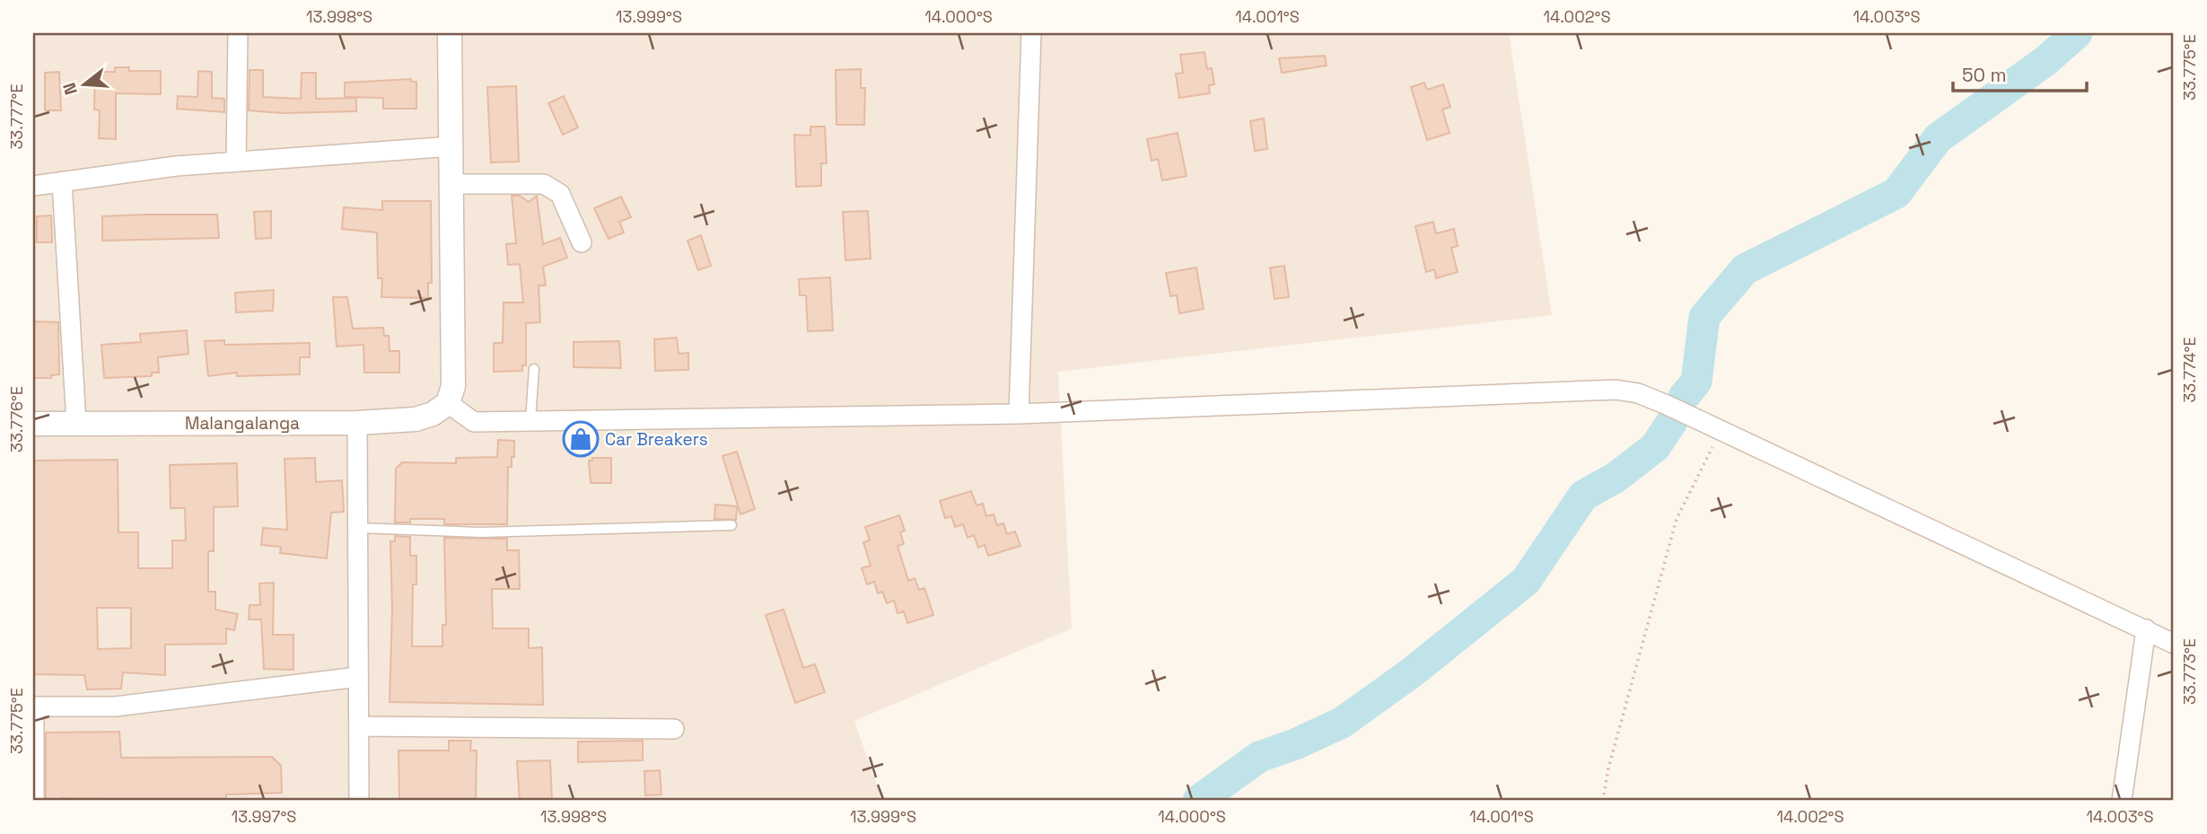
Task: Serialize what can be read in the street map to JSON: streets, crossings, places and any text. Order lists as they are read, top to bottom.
{
  "streets": {
    "street": ["Malangalanga"]
  },
  "places": {
    "shop": ["Car Breakers"]
  },
  "scale_bar": "50 m",
  "north": "left",
  "coordinates": [
    "13.998°S",
    "13.999°S",
    "14.000°S",
    "14.001°S",
    "14.002°S",
    "14.003°S",
    "33.775°E",
    "33.777°E",
    "33.774°E",
    "33.776°E",
    "33.773°E",
    "13.997°S"
  ]
}
